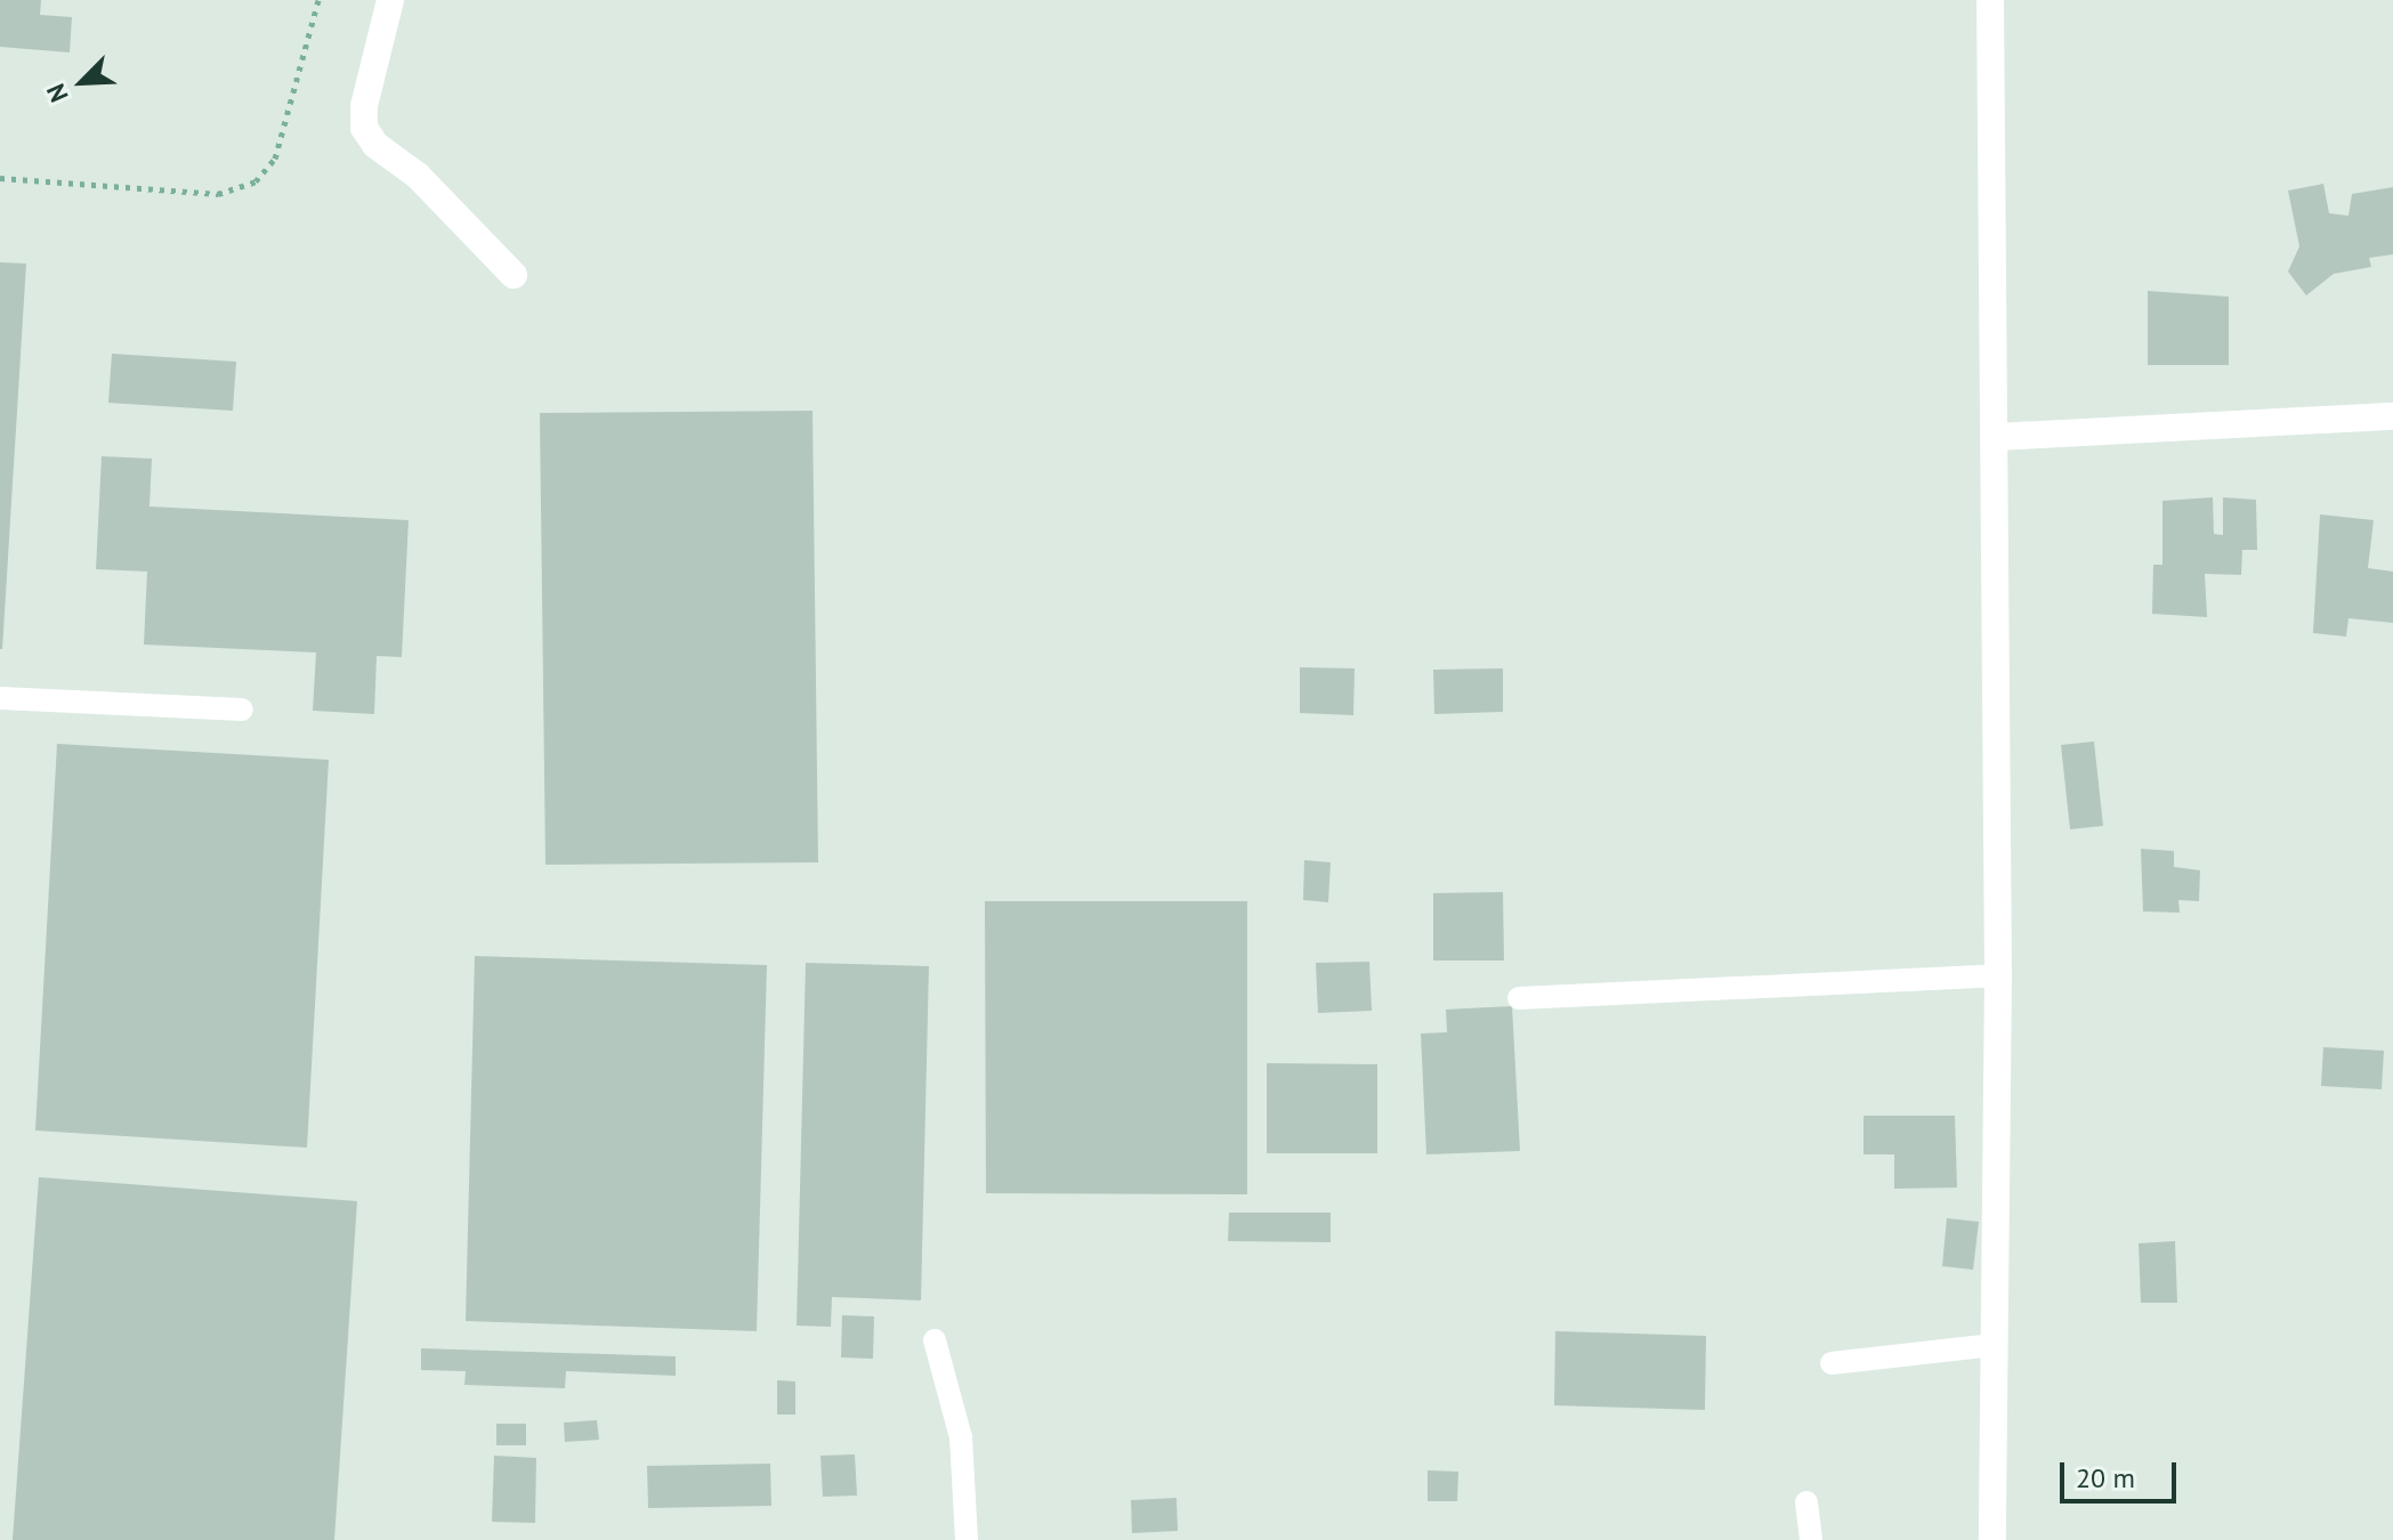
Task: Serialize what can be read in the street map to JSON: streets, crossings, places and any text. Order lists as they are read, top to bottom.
{
  "scale_bar": "20 m",
  "north": "bottom left"
}
